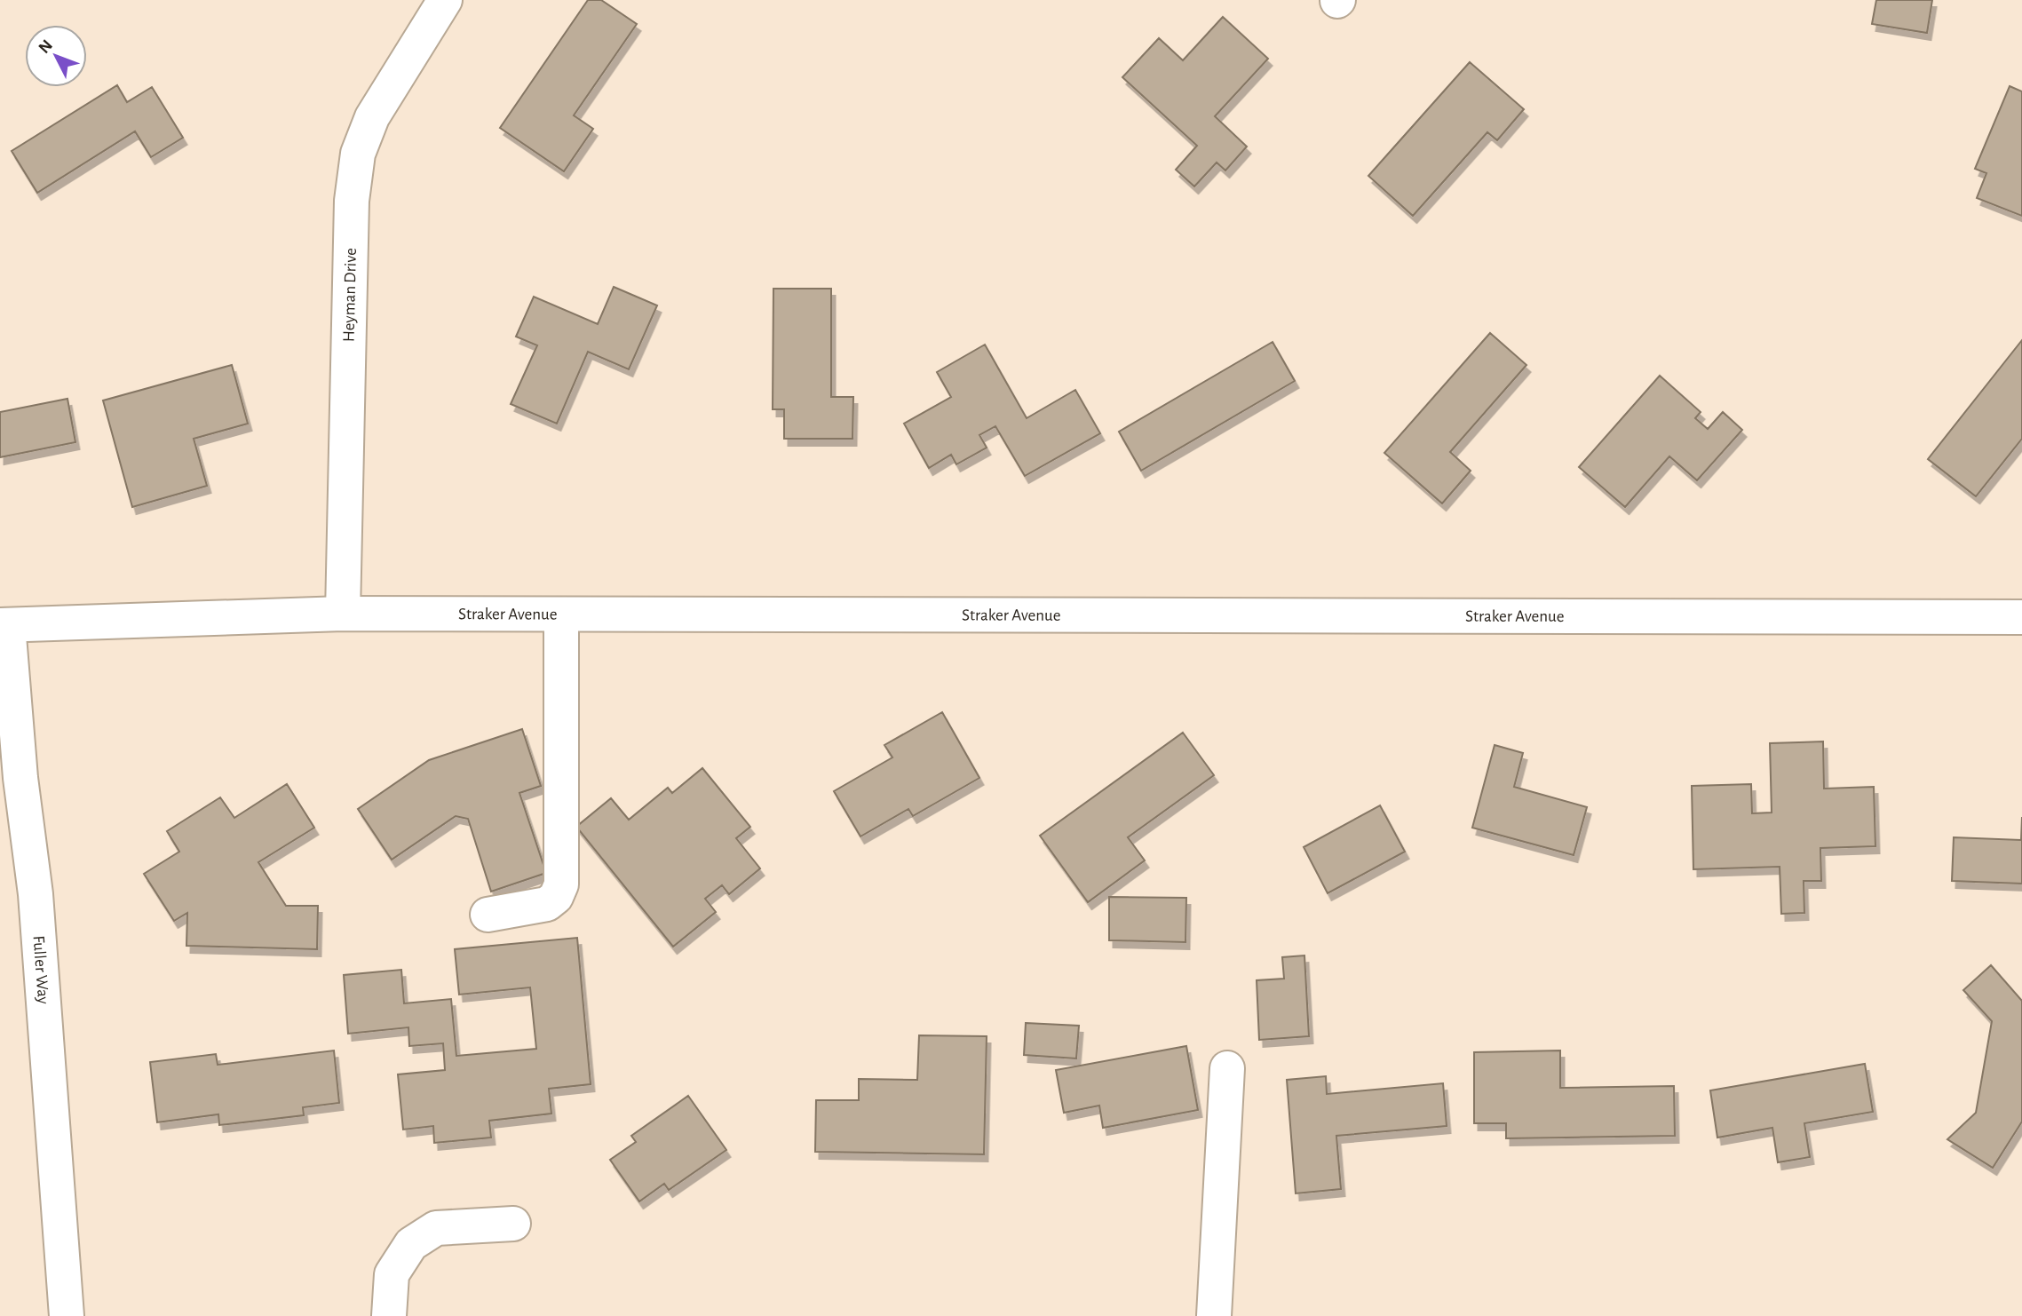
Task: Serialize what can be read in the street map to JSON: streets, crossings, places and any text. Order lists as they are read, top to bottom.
{
  "streets": {
    "street": ["Heyman Drive", "Straker Avenue", "Fuller Way"]
  },
  "crossings": [
    ["Heyman Drive", "Straker Avenue"],
    ["Straker Avenue", "Fuller Way"]
  ],
  "north": "top left"
}
